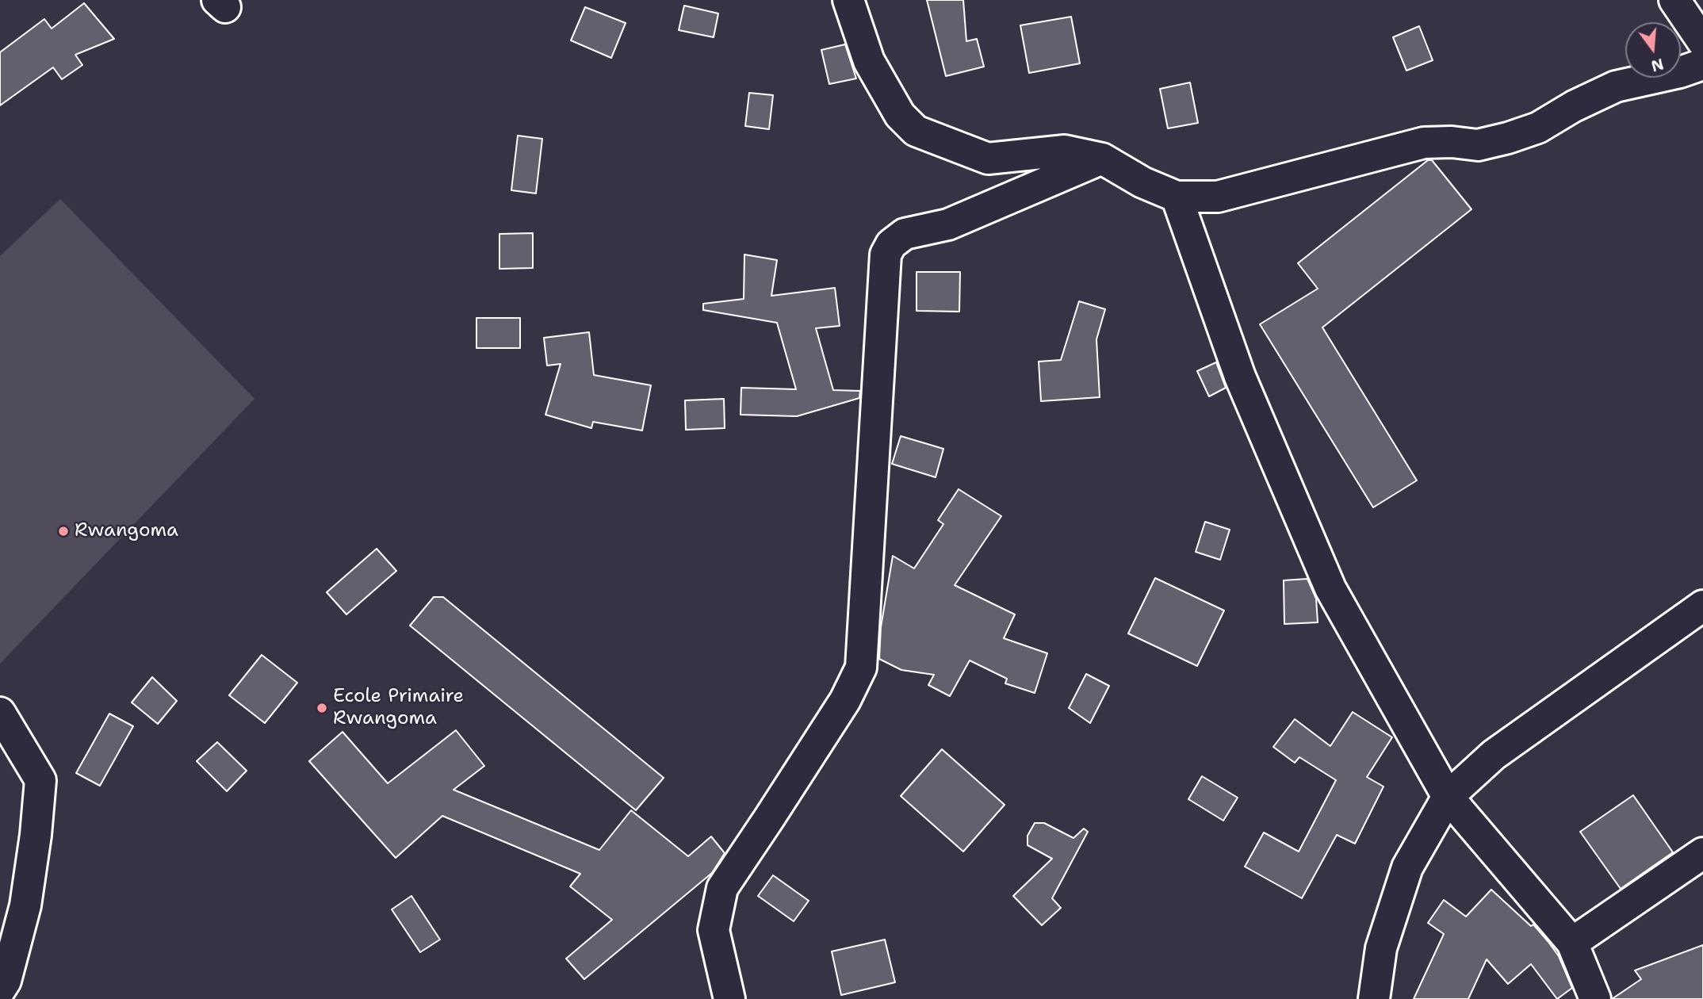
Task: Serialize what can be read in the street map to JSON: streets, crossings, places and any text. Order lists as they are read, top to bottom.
{
  "places": ["Rwangoma", "Ecole Primaire Rwangoma"],
  "north": "bottom"
}
